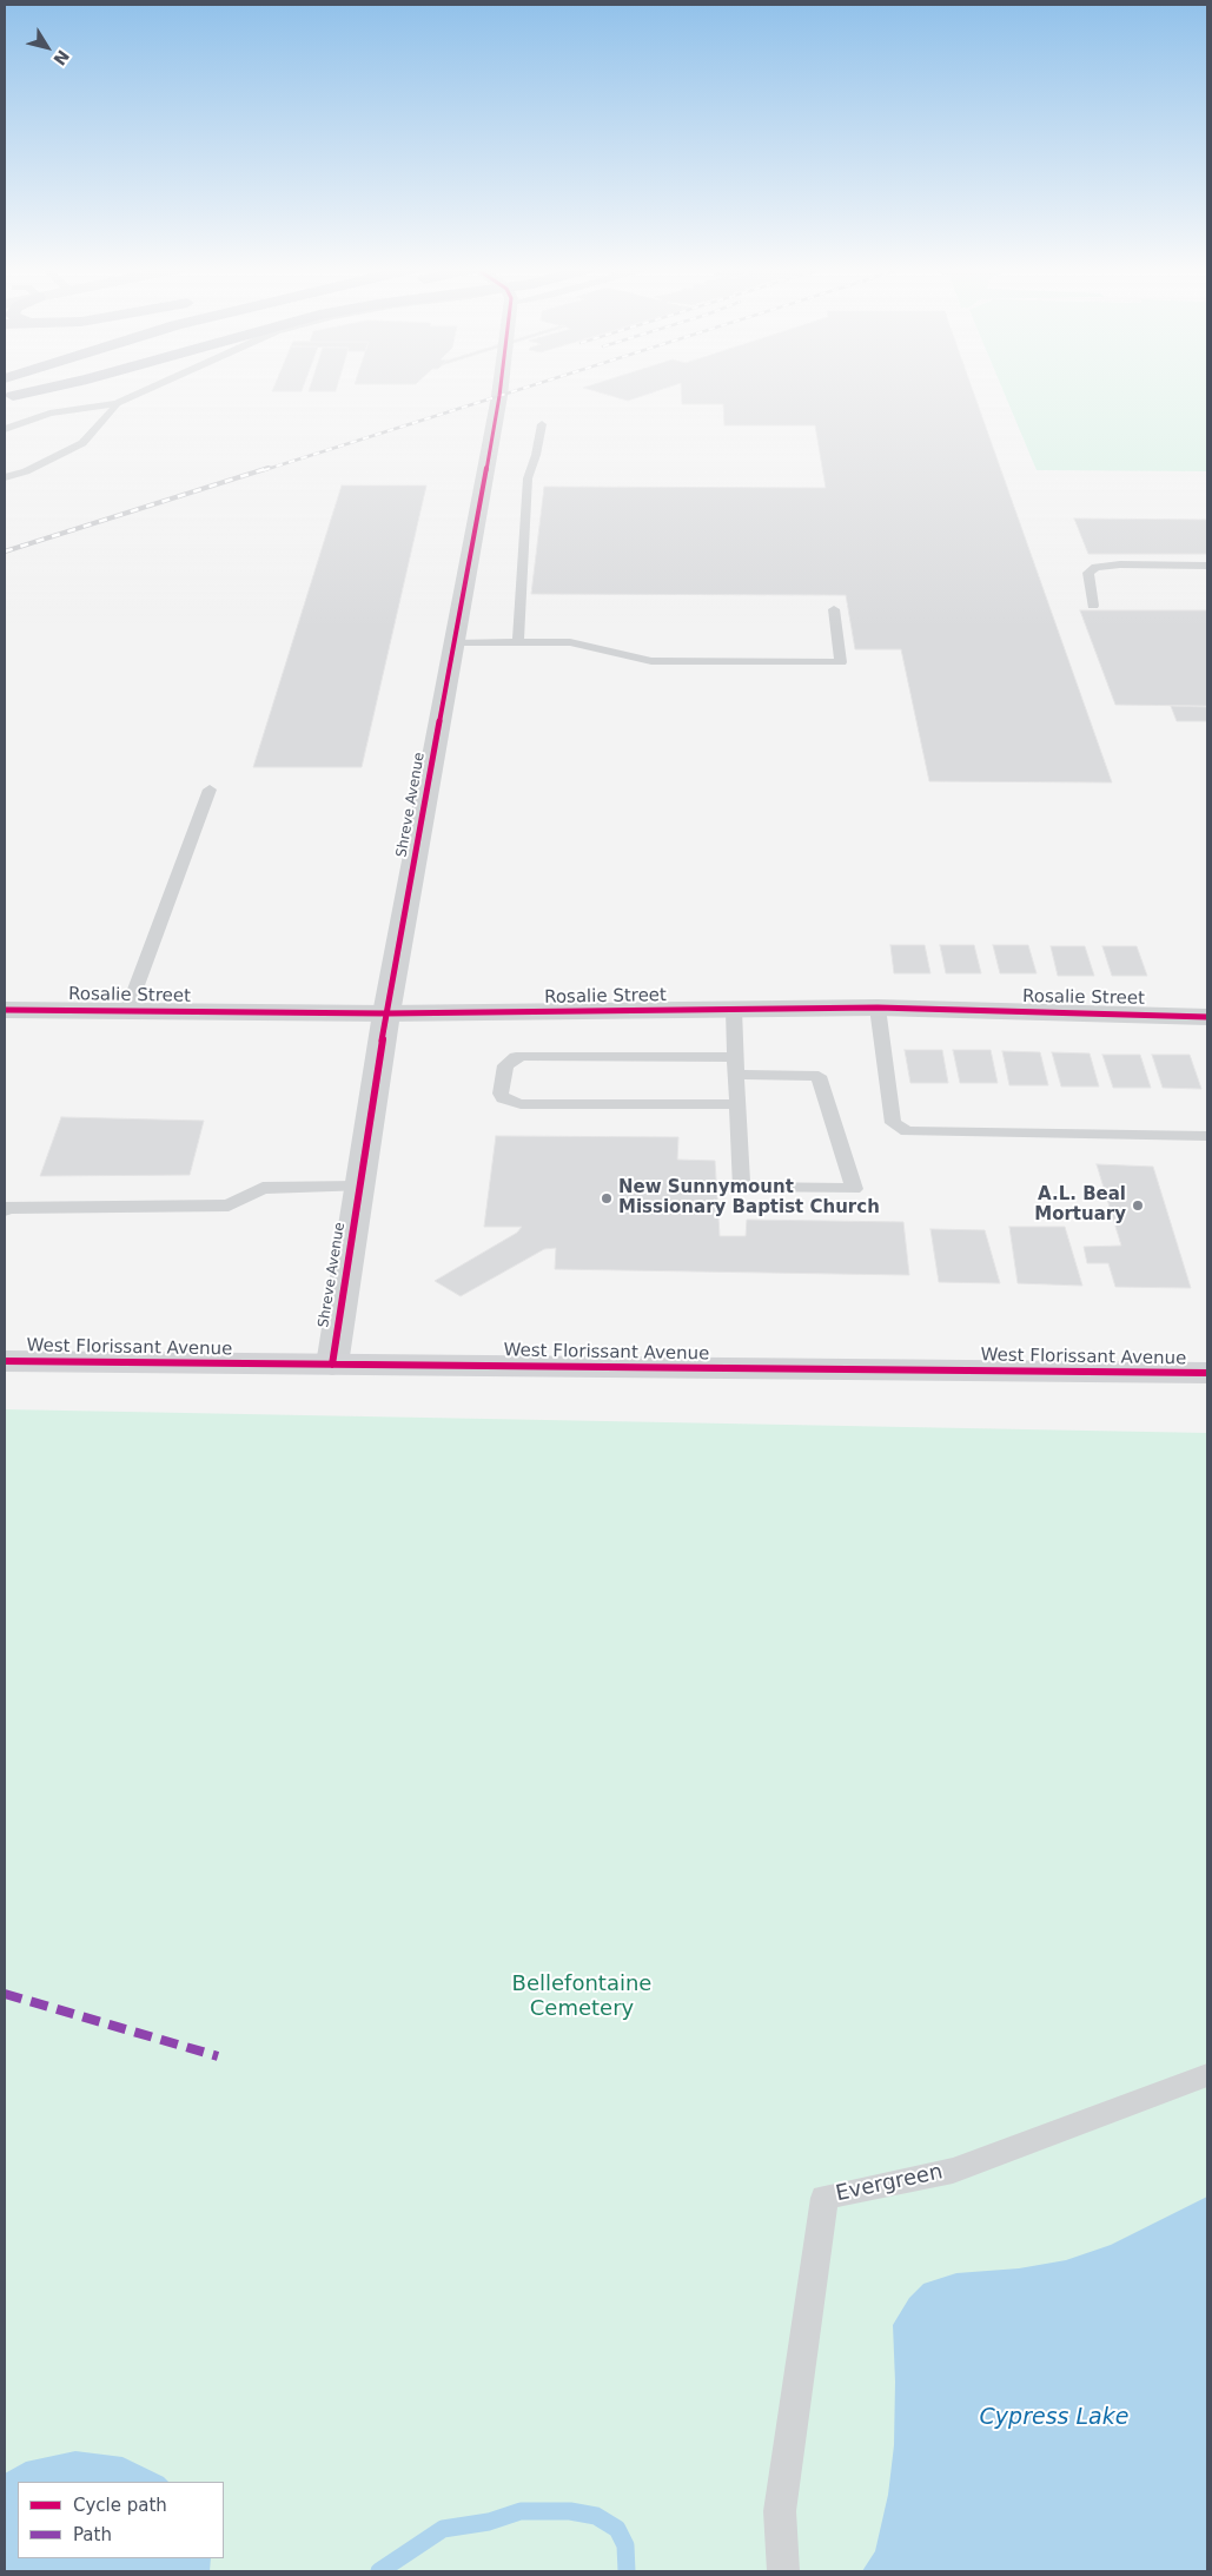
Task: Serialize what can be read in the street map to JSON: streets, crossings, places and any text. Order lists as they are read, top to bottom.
{
  "streets": {
    "main road": ["West Florissant Avenue"],
    "street": ["Shreve Avenue", "Rosalie Street"],
    "lane": ["Evergreen"]
  },
  "crossings": [
    ["Shreve Avenue", "Rosalie Street"],
    ["Shreve Avenue", "West Florissant Avenue"]
  ],
  "water": ["Cypress Lake"],
  "parks": ["Bellefontaine Cemetery"],
  "places": ["New Sunnymount Missionary Baptist Church", "A.L. Beal Mortuary"],
  "legend": ["Cycle path", "Path"],
  "north": "bottom right"
}
